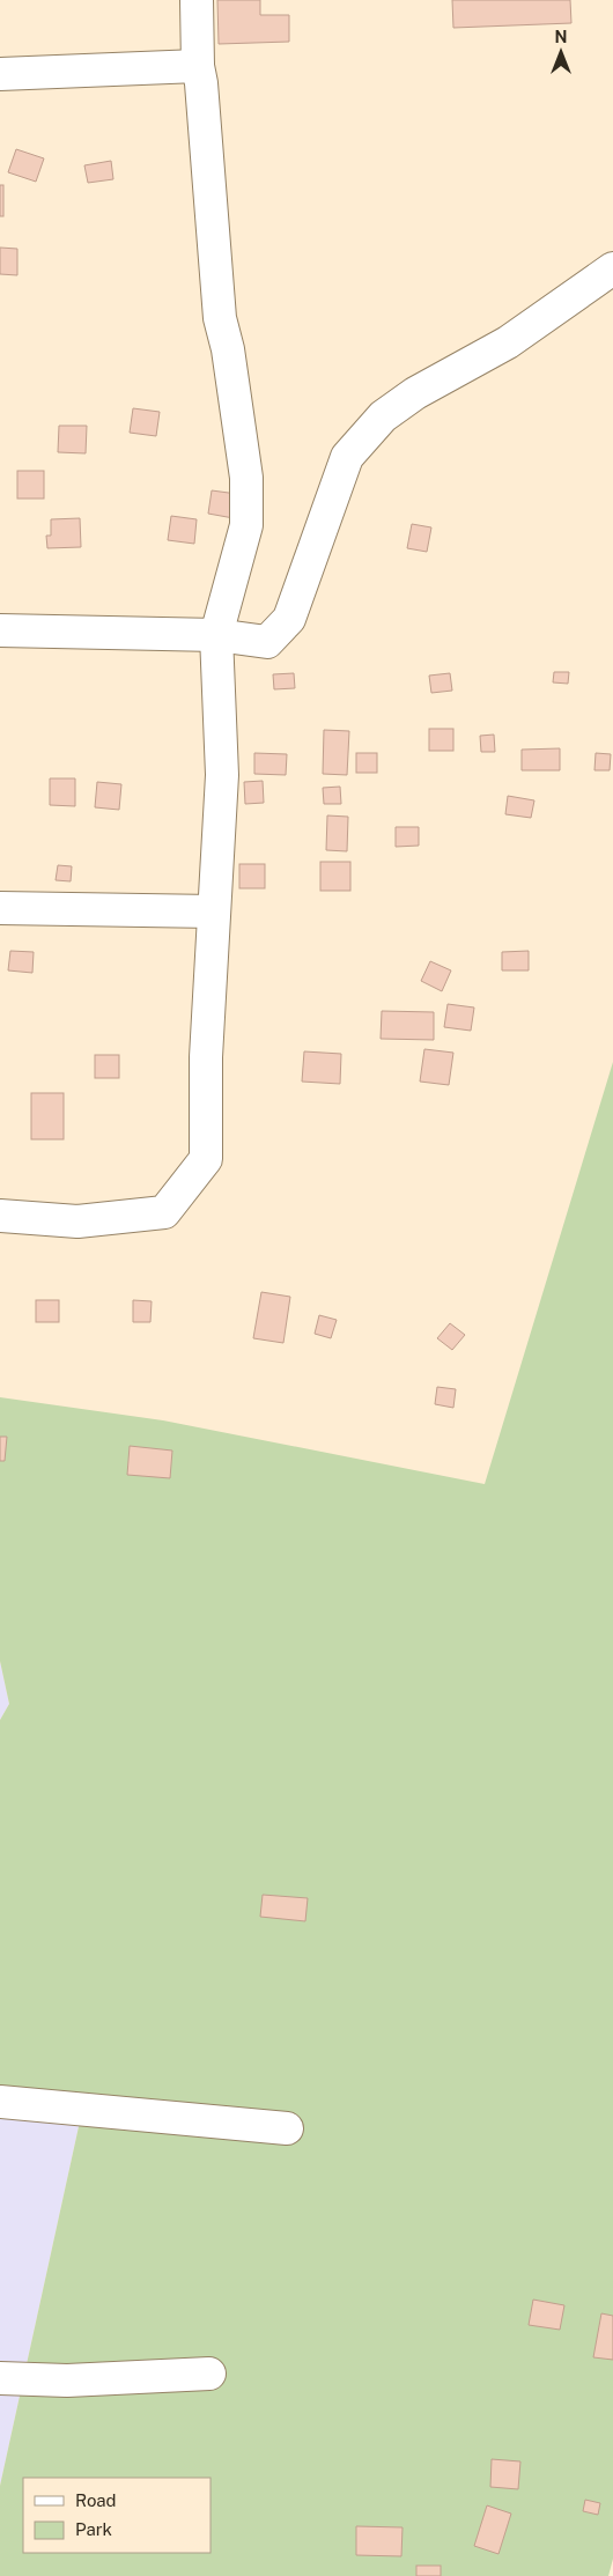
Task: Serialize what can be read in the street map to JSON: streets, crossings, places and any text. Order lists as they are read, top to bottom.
{
  "legend": ["Road", "Park"],
  "north": "top"
}
